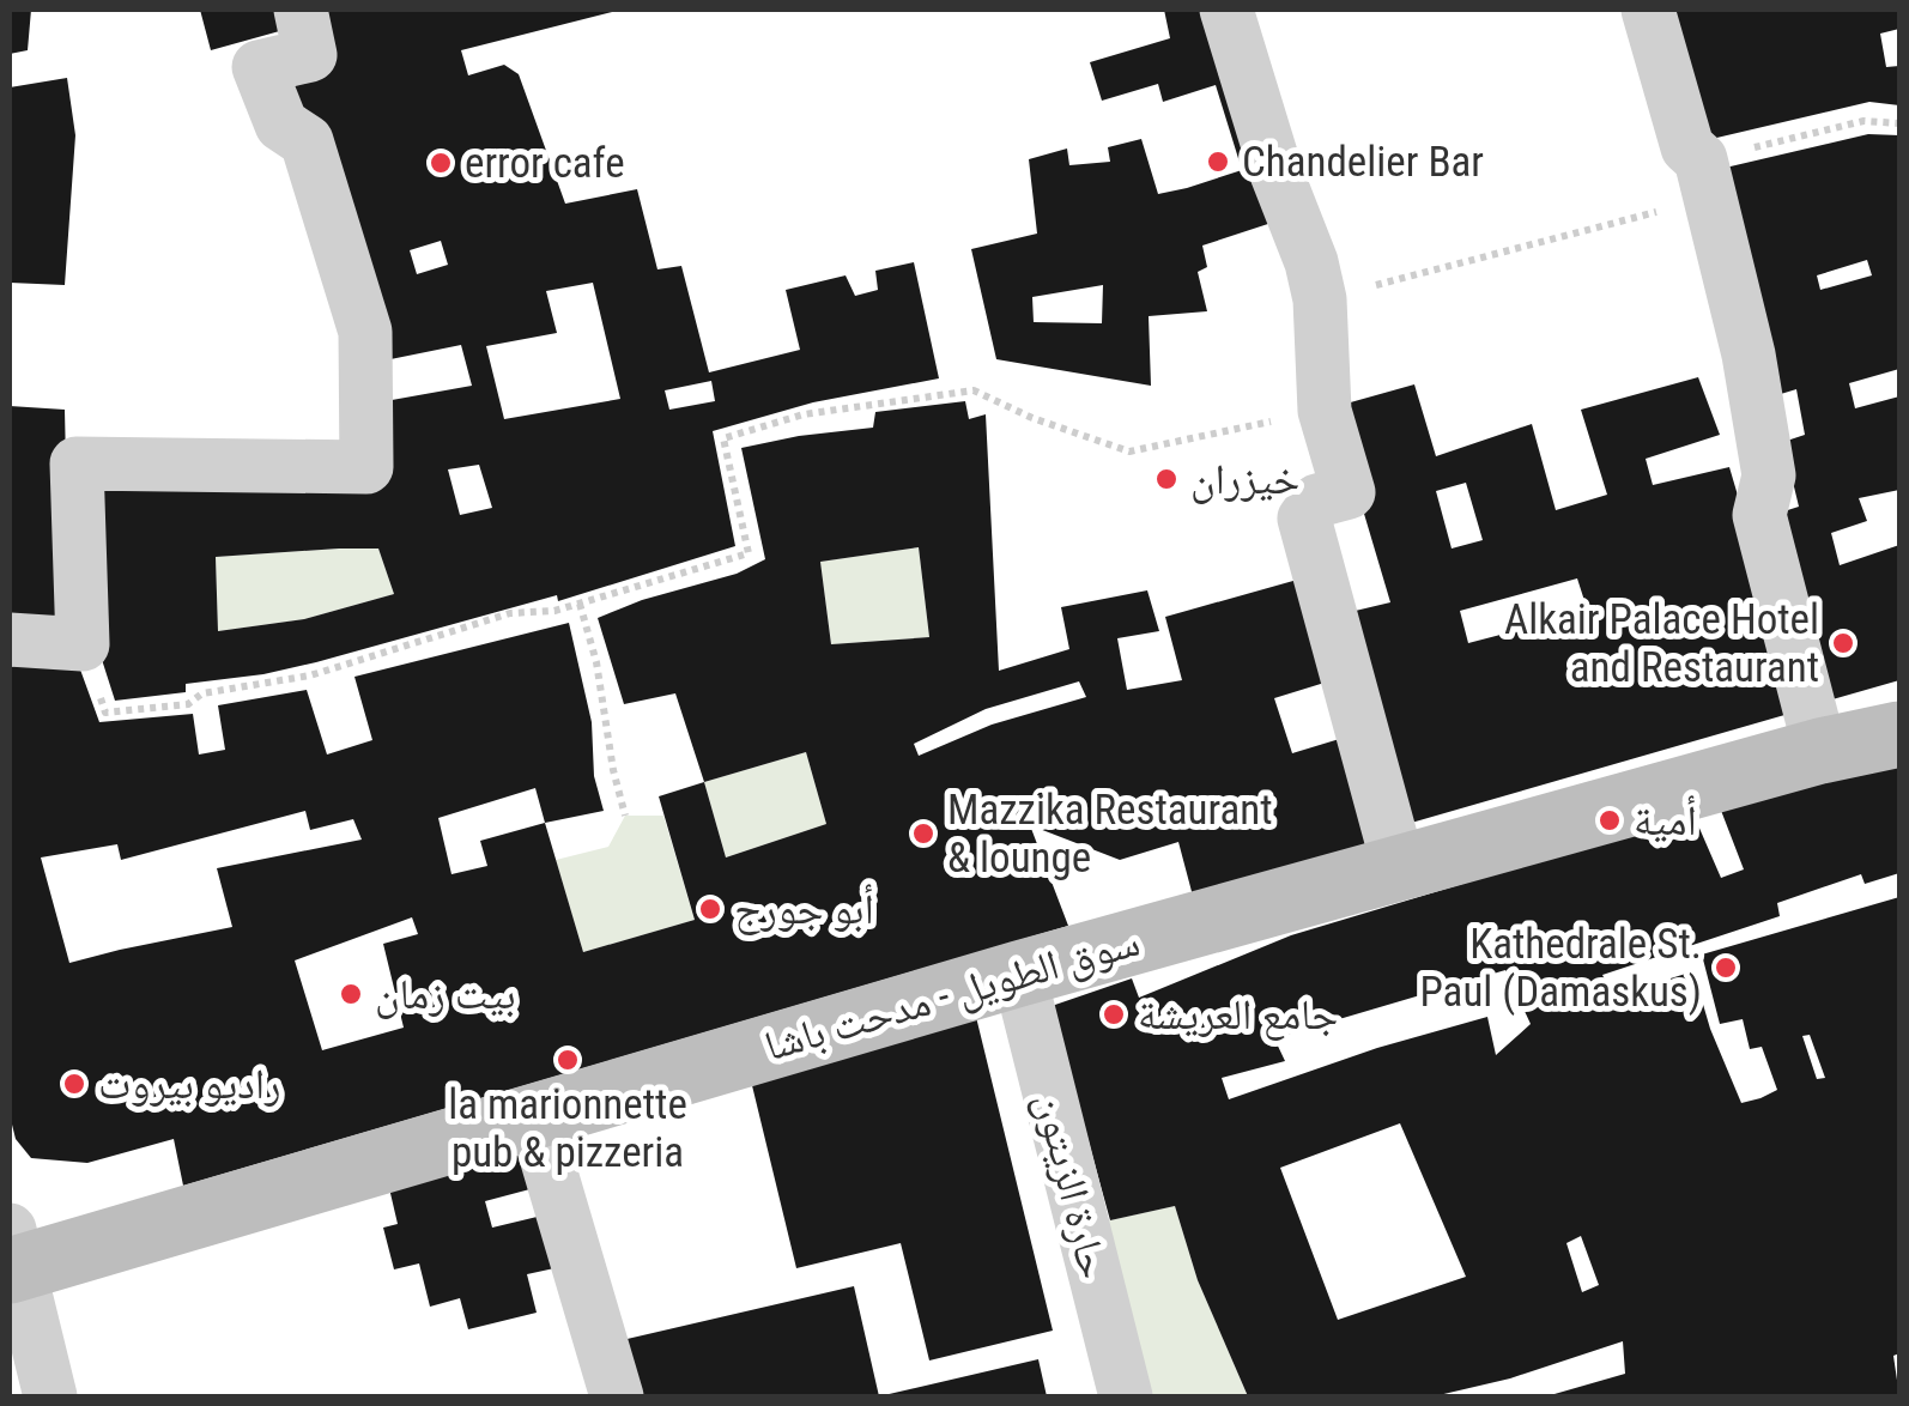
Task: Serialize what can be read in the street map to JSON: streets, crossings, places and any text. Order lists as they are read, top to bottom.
{
  "streets": {
    "street": ["سوق الطويل - مدحت باشا", "حارة الزيتون"]
  },
  "crossings": [
    ["سوق الطويل - مدحت باشا", "حارة الزيتون"]
  ],
  "places": [
    "Chandelier Bar",
    "error cafe",
    "خيزران",
    "Alkair Palace Hotel and Restaurant",
    "أمية",
    "Mazzika Restaurant & lounge",
    "أبو جورج",
    "Kathedrale St. Paul (Damaskus)",
    "بيت زمان",
    "جامع العريشة",
    "la marionnette pub & pizzeria",
    "راديو بيروت"
  ]
}
